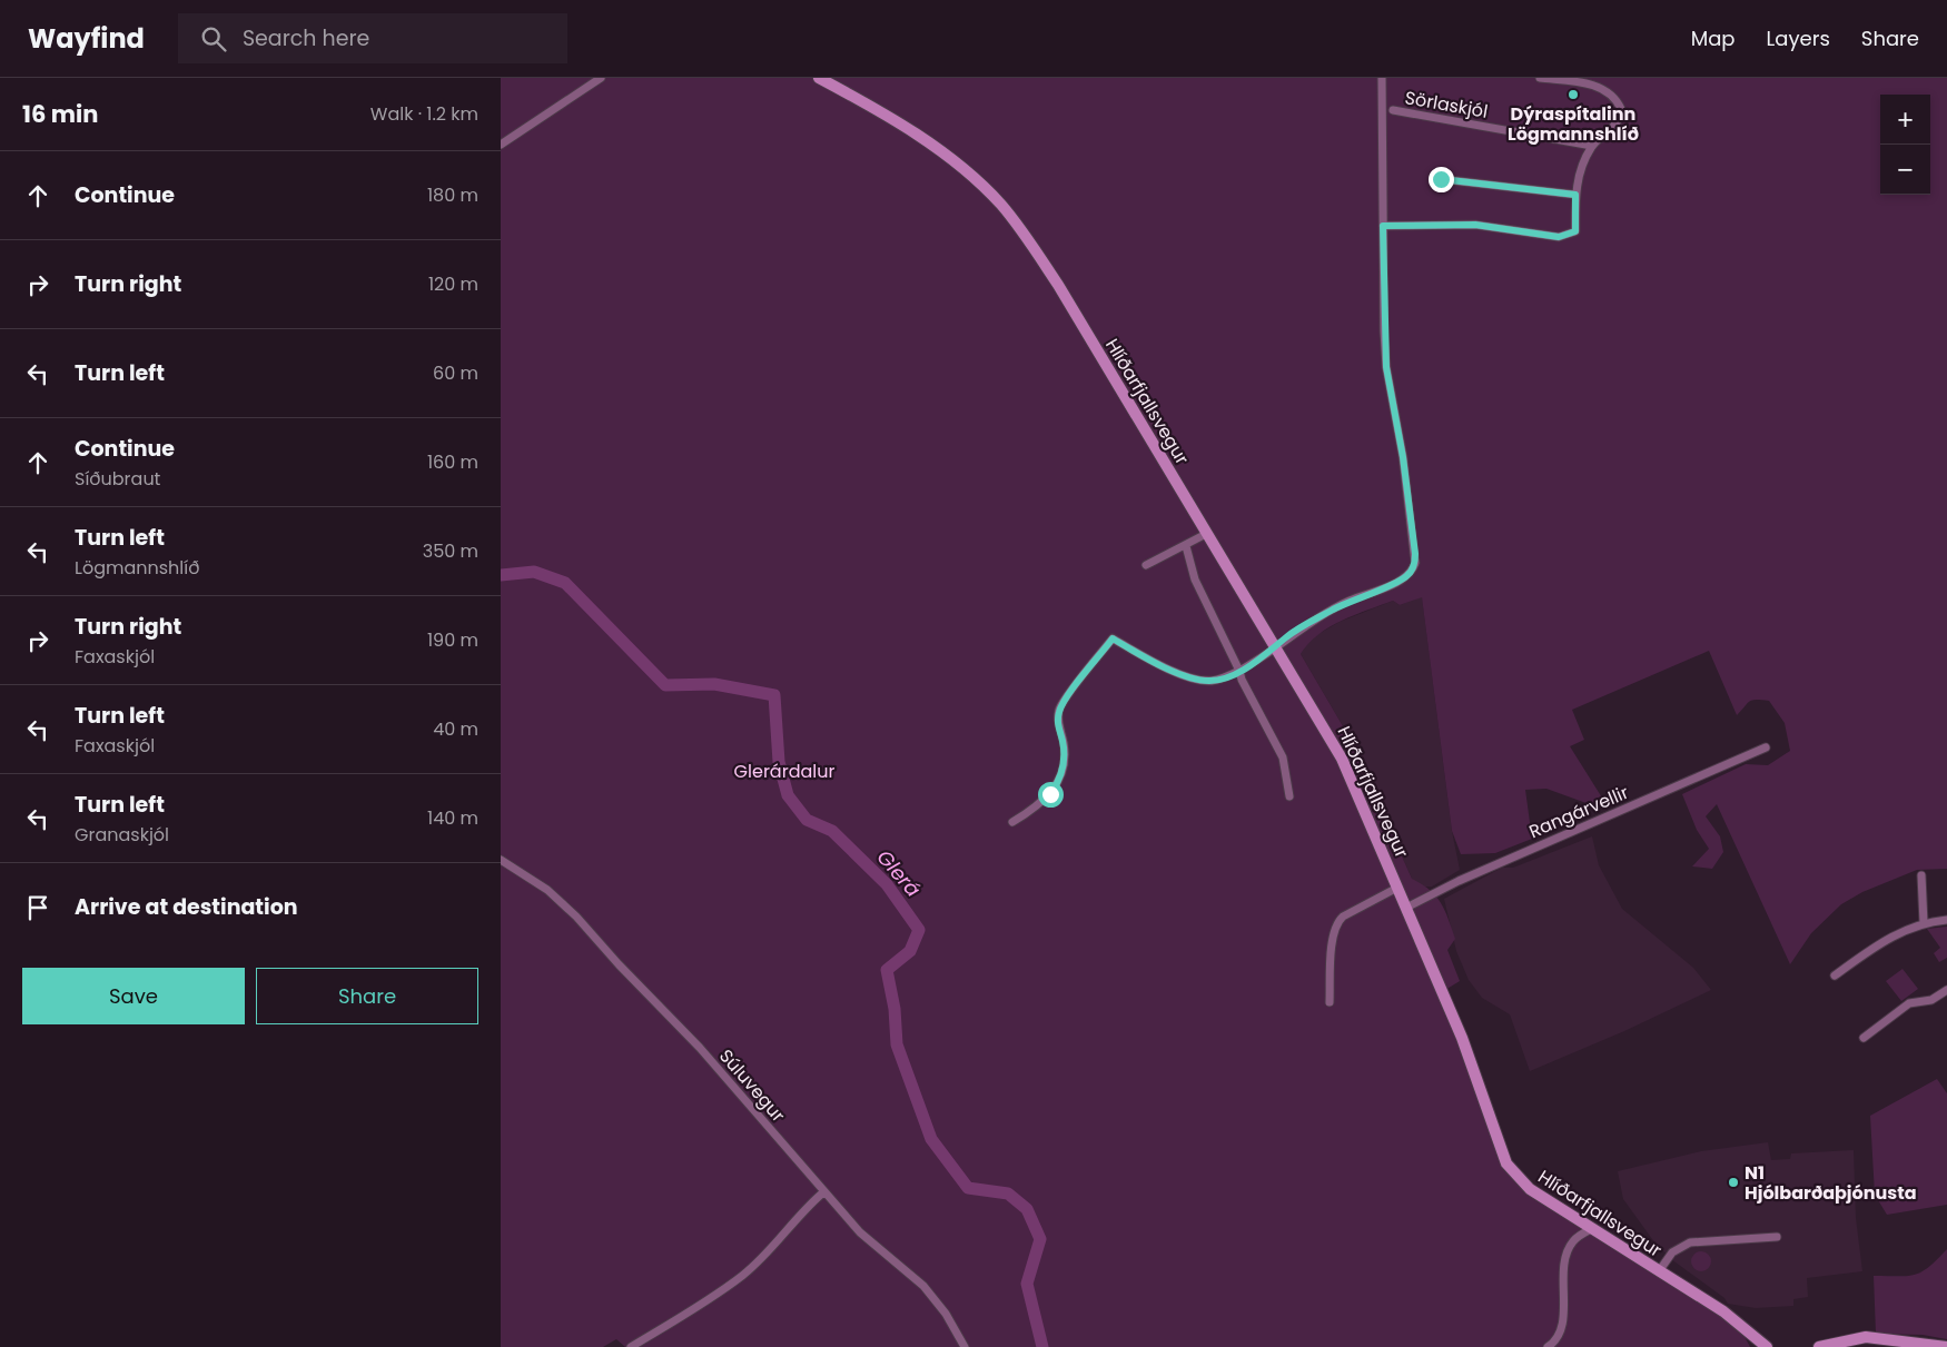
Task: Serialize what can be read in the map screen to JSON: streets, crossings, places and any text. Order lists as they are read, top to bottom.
{
  "streets": {
    "main road": ["Hlíðarfjallsvegur"],
    "street": ["Sörlaskjól", "Rangárvellir", "Súluvegur"]
  },
  "crossings": [
    ["Hlíðarfjallsvegur", "Rangárvellir"]
  ],
  "water": ["Glerá"],
  "parks": ["Glerárdalur"],
  "places": ["Dýraspítalinn Lögmannshlíð", "N1 Hjólbarðaþjónusta"],
  "page": {
    "header": "Wayfind",
    "search": "Search here",
    "nav": ["Map", "Layers", "Share"],
    "heading": ["16 min", "Walk · 1.2 km"],
    "map_buttons": ["+", "−"],
    "list": [
      ["Continue", "180 m"],
      ["Turn right", "120 m"],
      ["Turn left", "60 m"],
      ["Continue", "Síðubraut", "160 m"],
      ["Turn left", "Lögmannshlíð", "350 m"],
      ["Turn right", "Faxaskjól", "190 m"],
      ["Turn left", "Faxaskjól", "40 m"],
      ["Turn left", "Granaskjól", "140 m"],
      "Arrive at destination"
    ],
    "buttons": ["Save", "Share"]
  }
}
